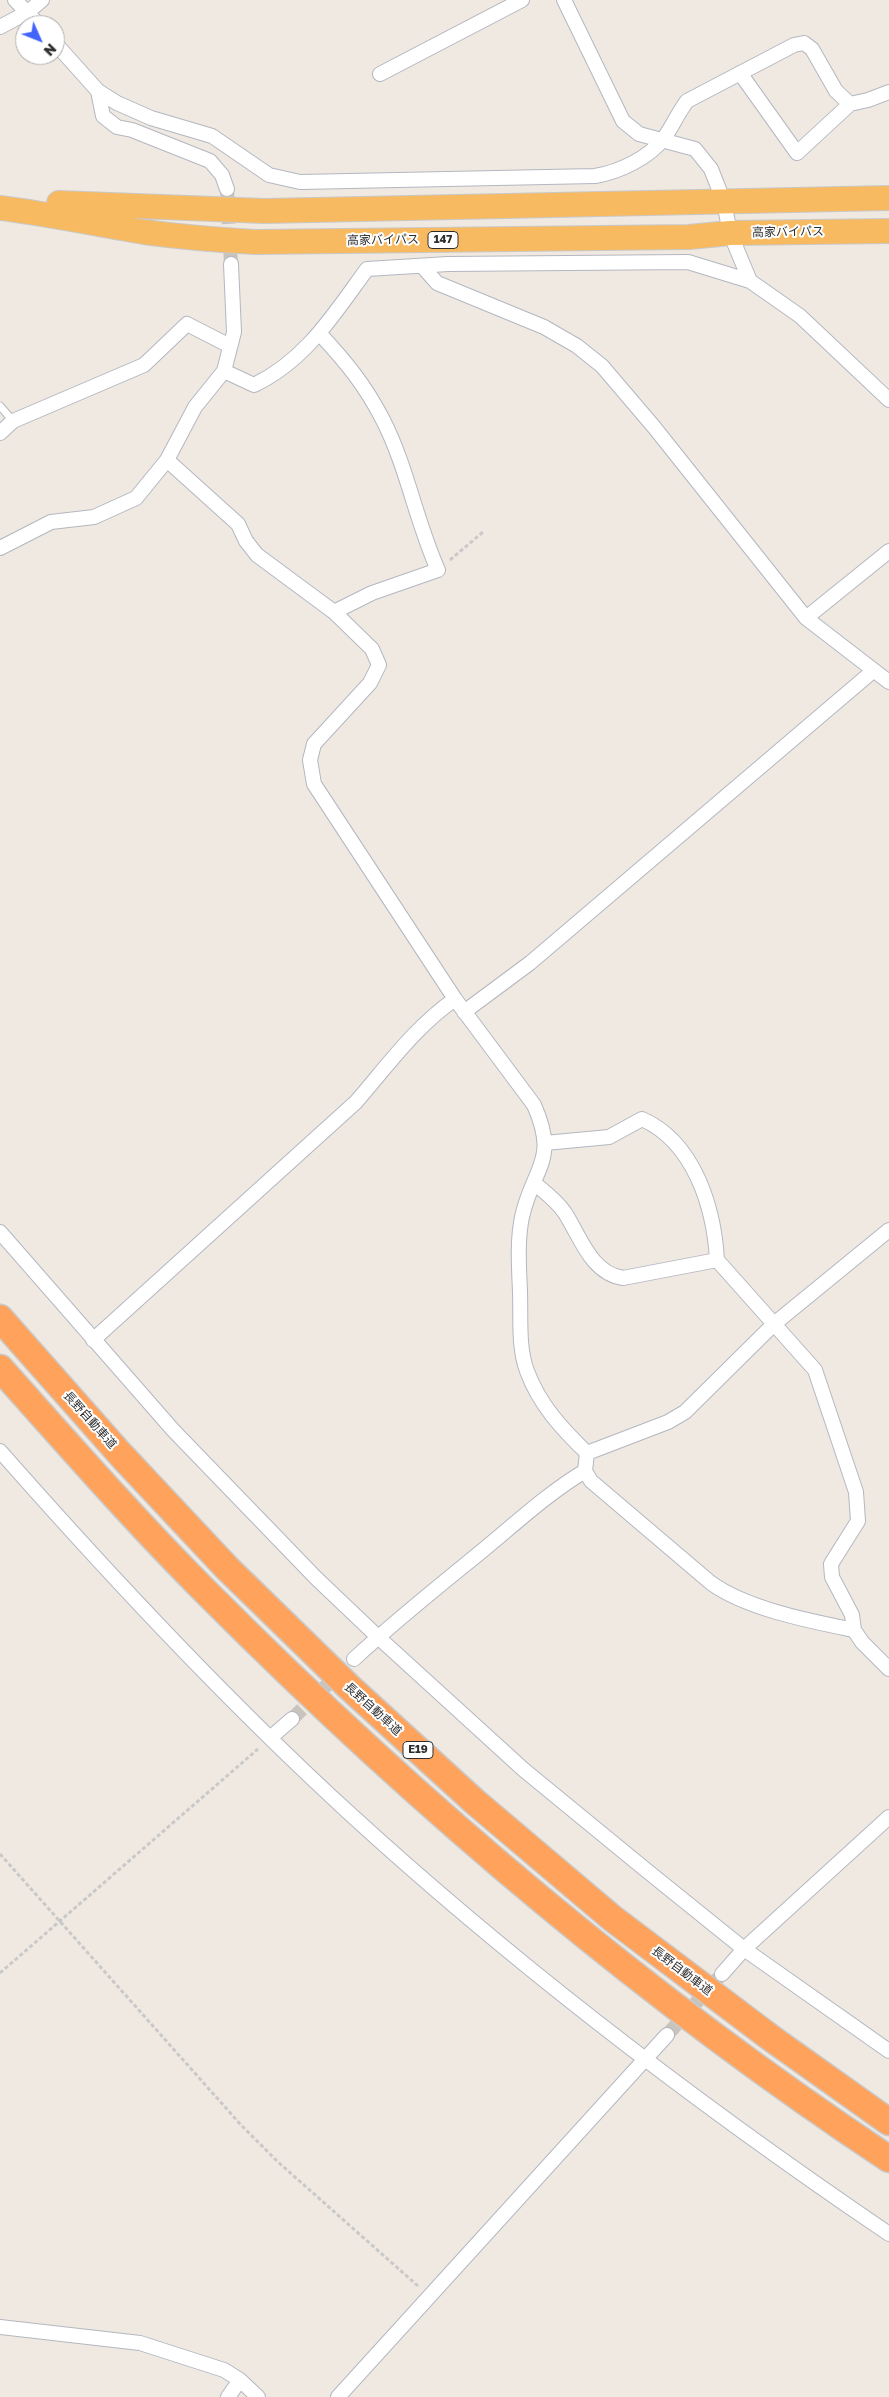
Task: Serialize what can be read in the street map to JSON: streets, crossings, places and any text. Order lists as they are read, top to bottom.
{
  "streets": {
    "highway": [
      "高家バイパス",
      "147",
      "長野自動車道",
      "E19"
    ]
  },
  "north": "bottom right"
}
